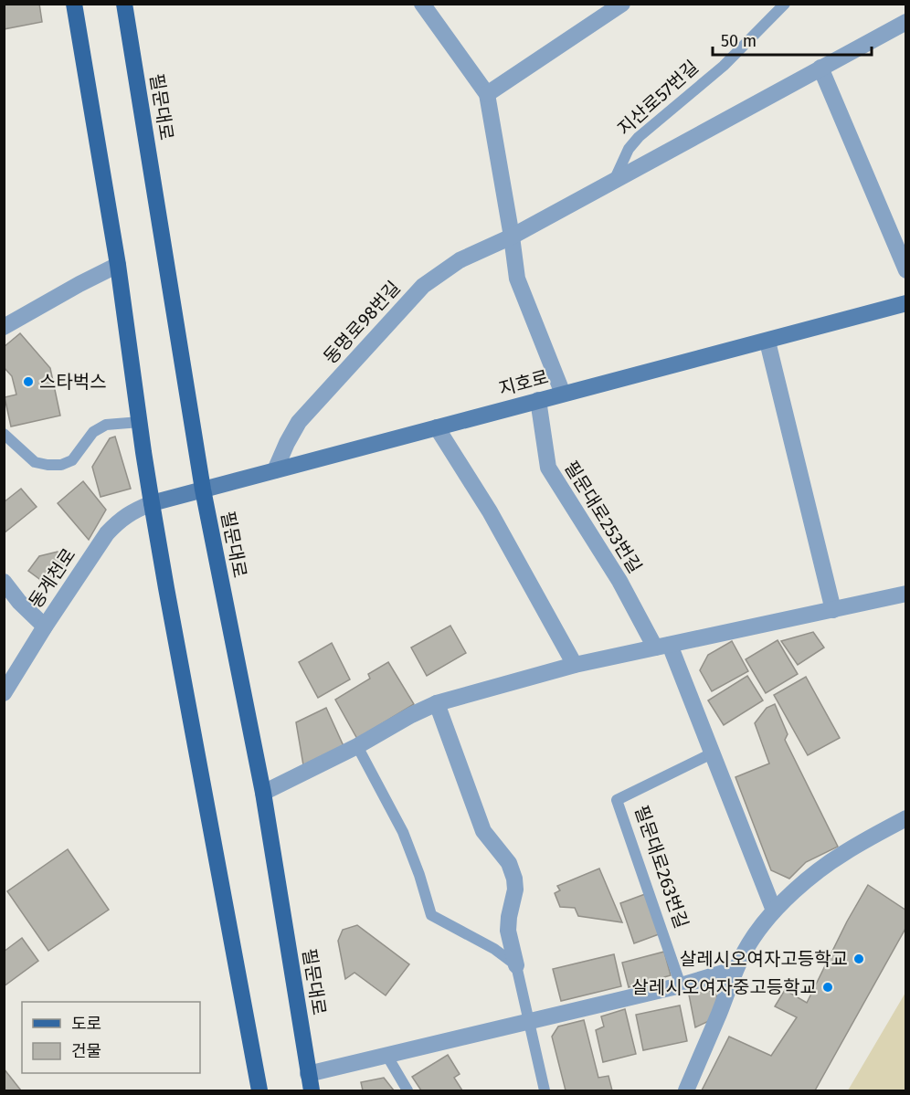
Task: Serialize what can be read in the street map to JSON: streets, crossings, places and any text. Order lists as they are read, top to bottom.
{
  "streets": {
    "main road": ["필문대로"],
    "street": [
      "동명로98번길",
      "지호로",
      "필문대로253번길",
      "동계천로"
    ],
    "lane": ["지산로57번길", "필문대로263번길"]
  },
  "crossings": [
    ["필문대로", "지호로"],
    ["동명로98번길", "지호로"],
    ["지호로", "필문대로253번길"],
    ["지호로", "동계천로"]
  ],
  "places": ["스타벅스", "살레시오여자고등학교", "살레시오여자중고등학교"],
  "legend": ["도로", "건물"],
  "scale_bar": "50 m"
}
